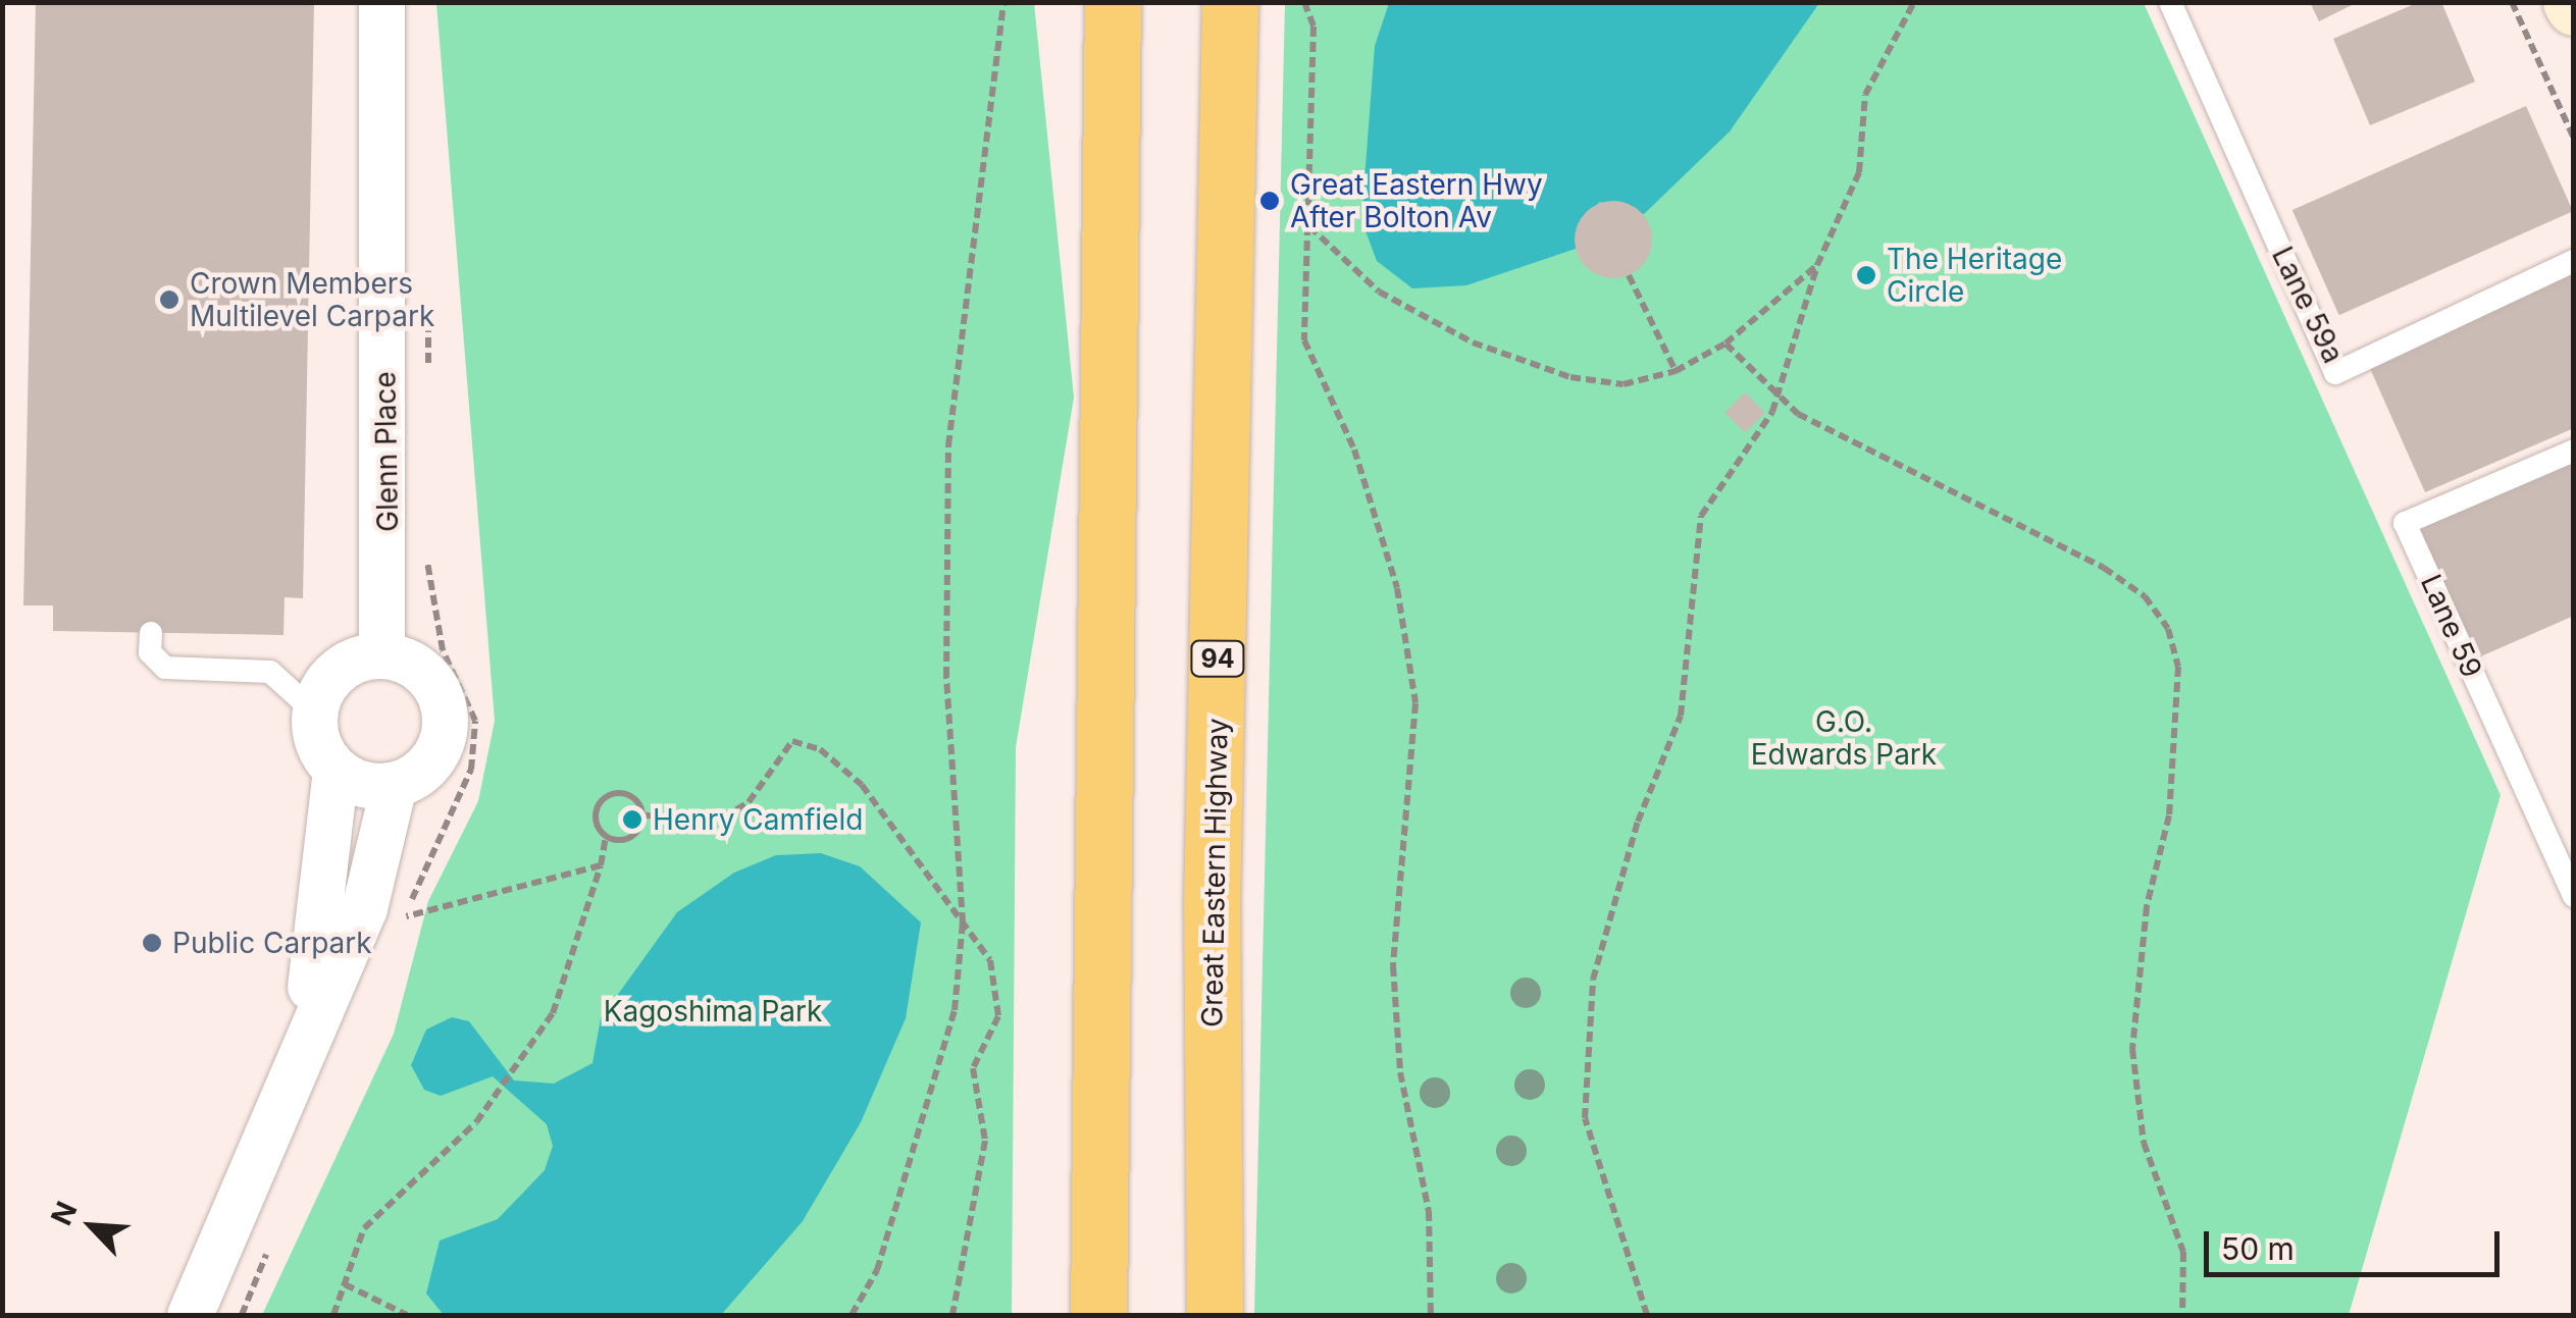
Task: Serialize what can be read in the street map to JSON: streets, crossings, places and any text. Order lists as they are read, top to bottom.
{
  "streets": {
    "highway": ["94", "Great Eastern Highway"],
    "street": ["Glenn Place"],
    "lane": ["Lane 59a", "Lane 59"]
  },
  "parks": ["G.O. Edwards Park", "Kagoshima Park"],
  "places": [
    "Great Eastern Hwy After Bolton Av",
    "The Heritage Circle",
    "Crown Members Multilevel Carpark",
    "Henry Camfield",
    "Public Carpark"
  ],
  "scale_bar": "50 m",
  "north": "top left"
}
